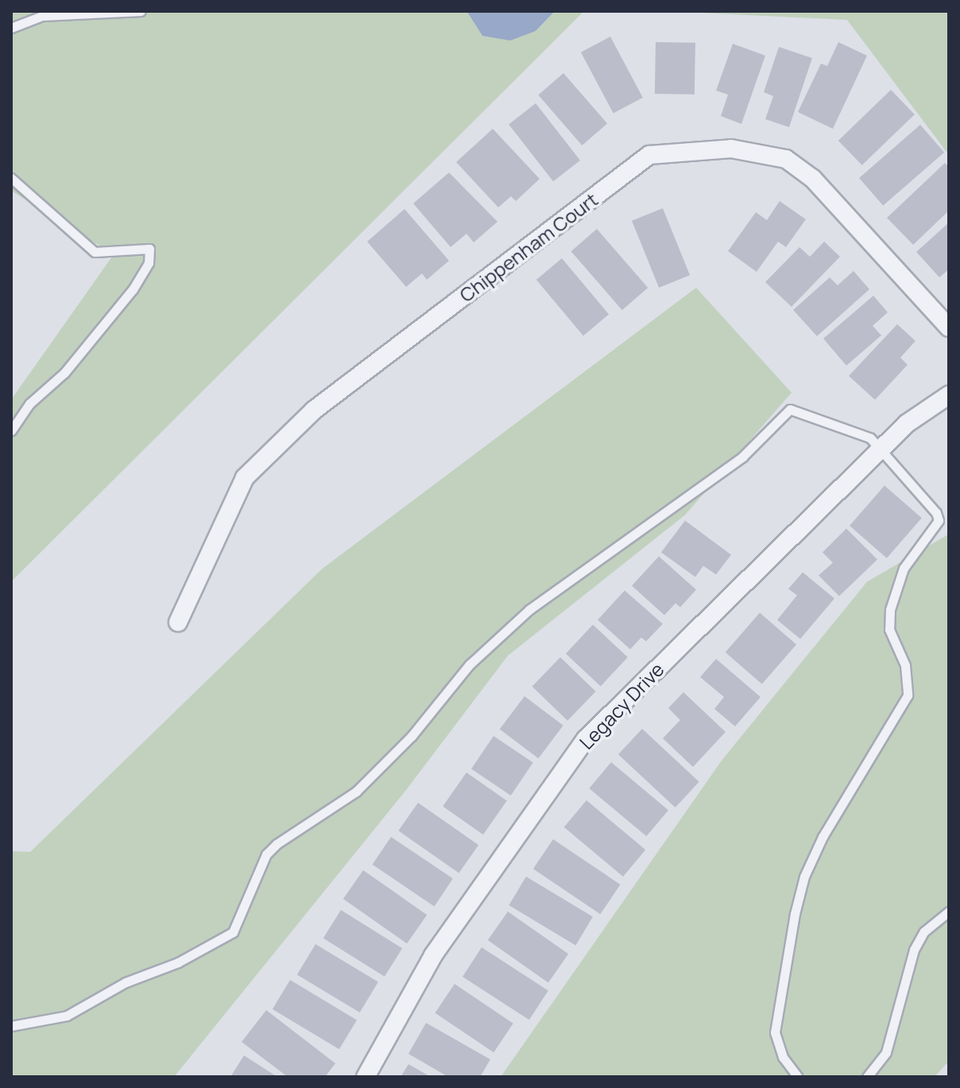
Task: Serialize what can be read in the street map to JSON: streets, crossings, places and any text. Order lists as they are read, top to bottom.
{
  "streets": {
    "street": ["Chippenham Court", "Legacy Drive"]
  }
}
